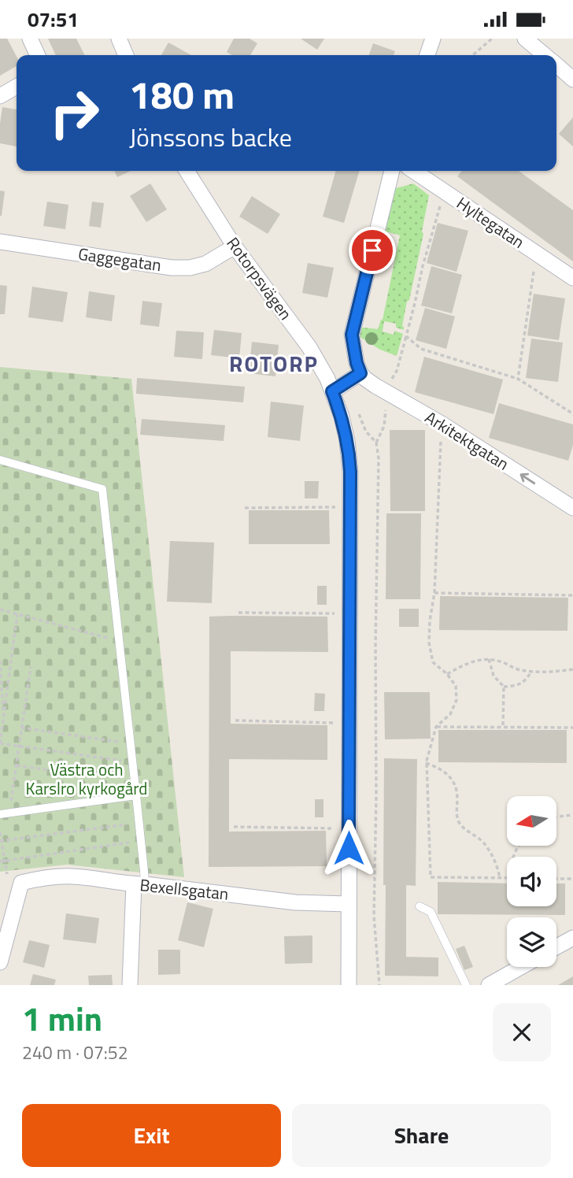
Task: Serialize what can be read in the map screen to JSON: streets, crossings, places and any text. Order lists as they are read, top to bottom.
{
  "streets": {
    "street": [
      "Hyltegatan",
      "Gaggegatan",
      "Rotorpsvägen",
      "Arkitektgatan",
      "Bexellsgatan"
    ]
  },
  "crossings": [
    ["Gaggegatan", "Rotorpsvägen"],
    ["Rotorpsvägen", "Bexellsgatan"]
  ],
  "one_way": ["Arkitektgatan"],
  "districts": ["ROTORP"],
  "parks": ["Västra och Karslro kyrkogård"],
  "north": "left",
  "page": {
    "status": "07:51",
    "turn": ["180 m", "Jönssons backe"],
    "heading": ["1 min", "240 m · 07:52"],
    "buttons": ["Exit", "Share"]
  }
}
